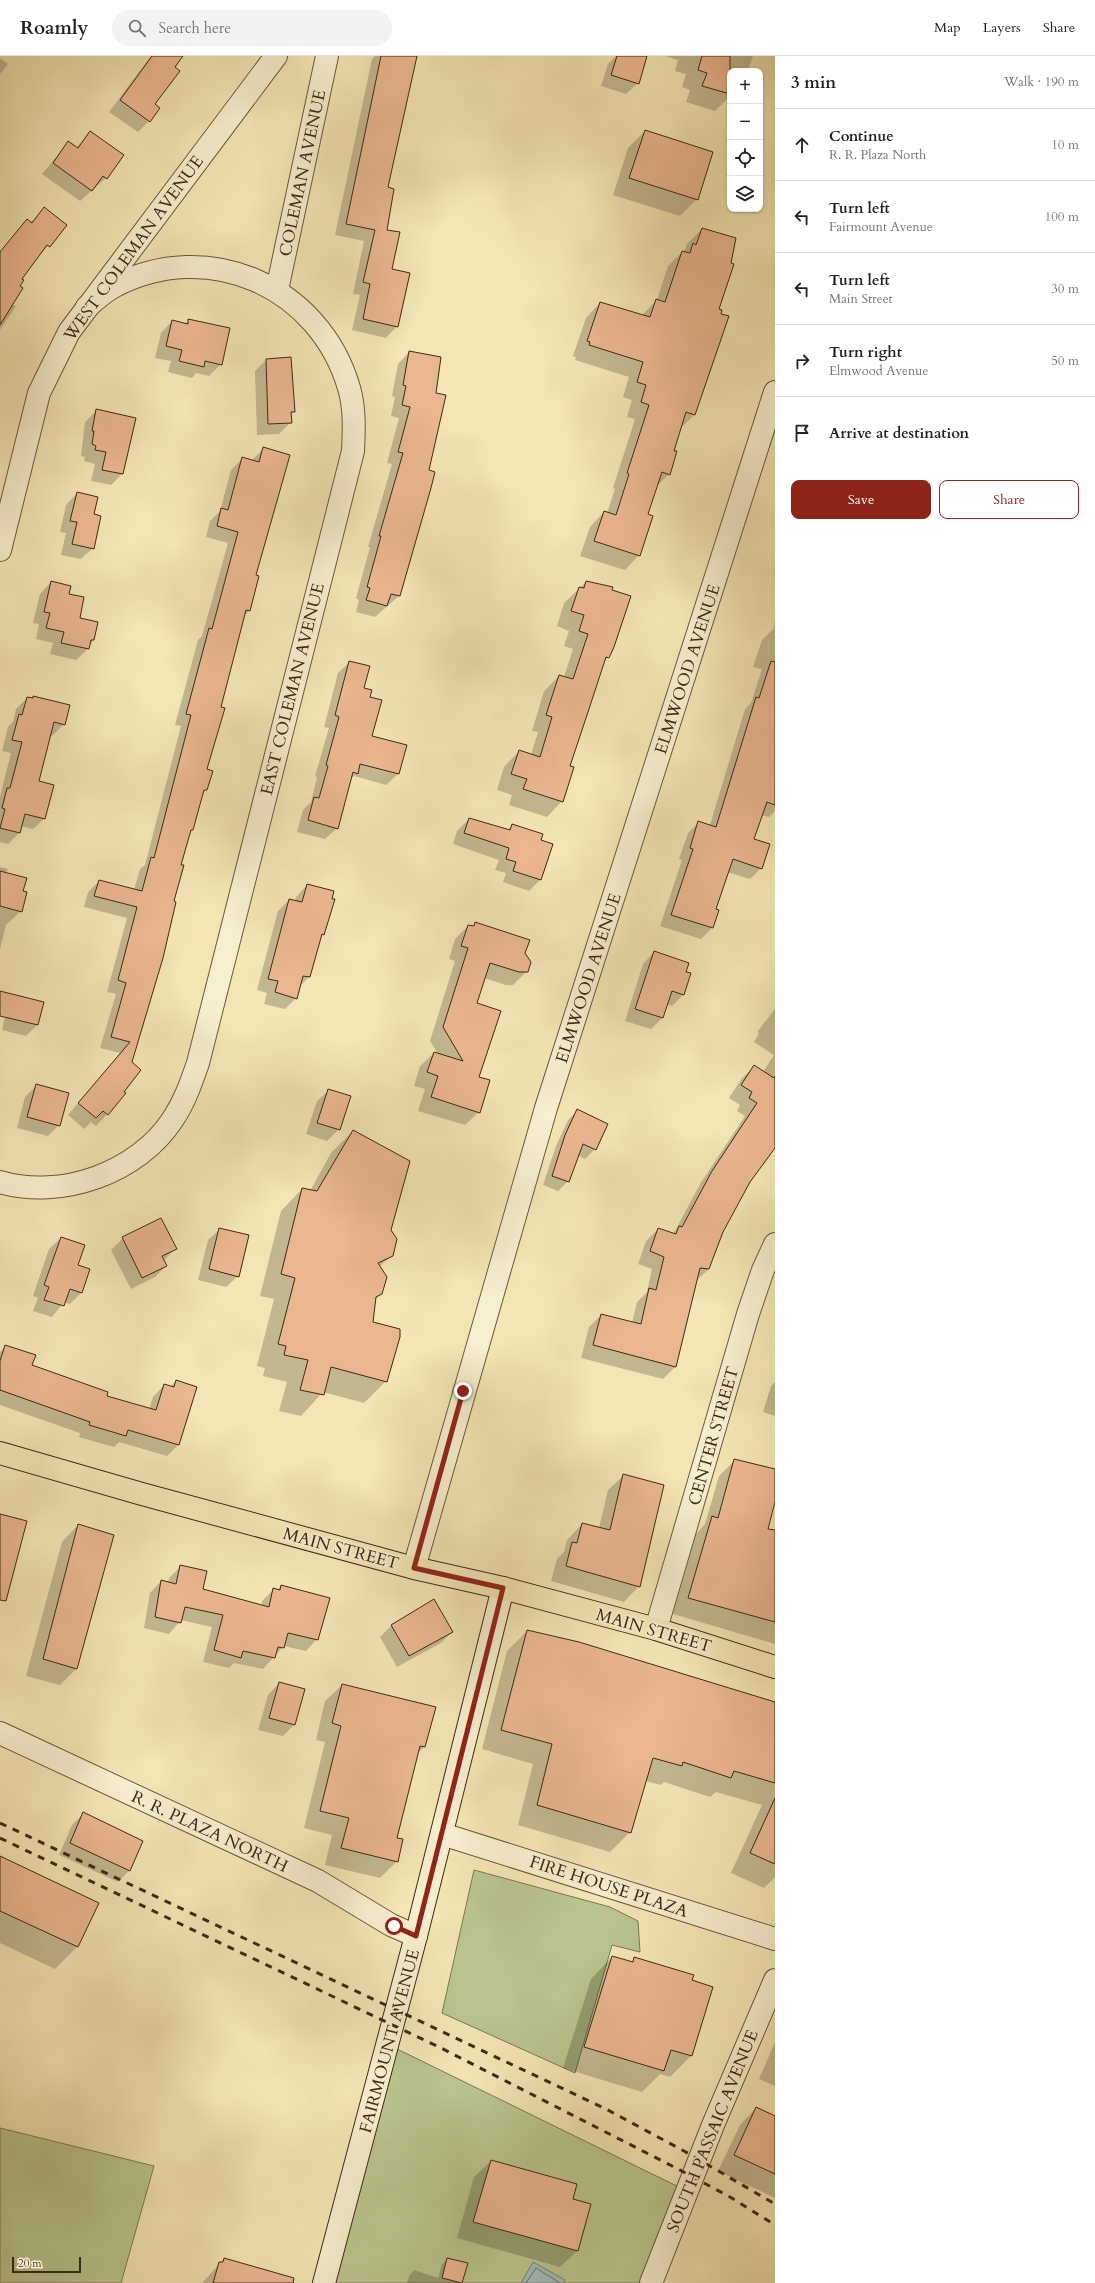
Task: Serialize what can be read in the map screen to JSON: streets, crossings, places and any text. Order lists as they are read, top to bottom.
{
  "streets": {
    "main road": ["MAIN STREET"],
    "street": [
      "COLEMAN AVENUE",
      "WEST COLEMAN AVENUE",
      "ELMWOOD AVENUE",
      "EAST COLEMAN AVENUE",
      "CENTER STREET",
      "R. R. PLAZA NORTH",
      "FIRE HOUSE PLAZA",
      "FAIRMOUNT AVENUE",
      "SOUTH PASSAIC AVENUE"
    ]
  },
  "crossings": [
    ["COLEMAN AVENUE", "EAST COLEMAN AVENUE"],
    ["WEST COLEMAN AVENUE", "EAST COLEMAN AVENUE"],
    ["ELMWOOD AVENUE", "MAIN STREET"],
    ["CENTER STREET", "MAIN STREET"],
    ["MAIN STREET", "FAIRMOUNT AVENUE"],
    ["R. R. PLAZA NORTH", "FAIRMOUNT AVENUE"],
    ["FIRE HOUSE PLAZA", "FAIRMOUNT AVENUE"]
  ],
  "scale_bar": "20 m",
  "page": {
    "header": "Roamly",
    "search": "Search here",
    "nav": ["Map", "Layers", "Share"],
    "heading": ["3 min", "Walk · 190 m"],
    "map_buttons": ["+", "−"],
    "list": [
      ["Continue", "R. R. Plaza North", "10 m"],
      ["Turn left", "Fairmount Avenue", "100 m"],
      ["Turn left", "Main Street", "30 m"],
      ["Turn right", "Elmwood Avenue", "50 m"],
      "Arrive at destination"
    ],
    "buttons": ["Save", "Share"],
    "scale": "20 m"
  }
}
